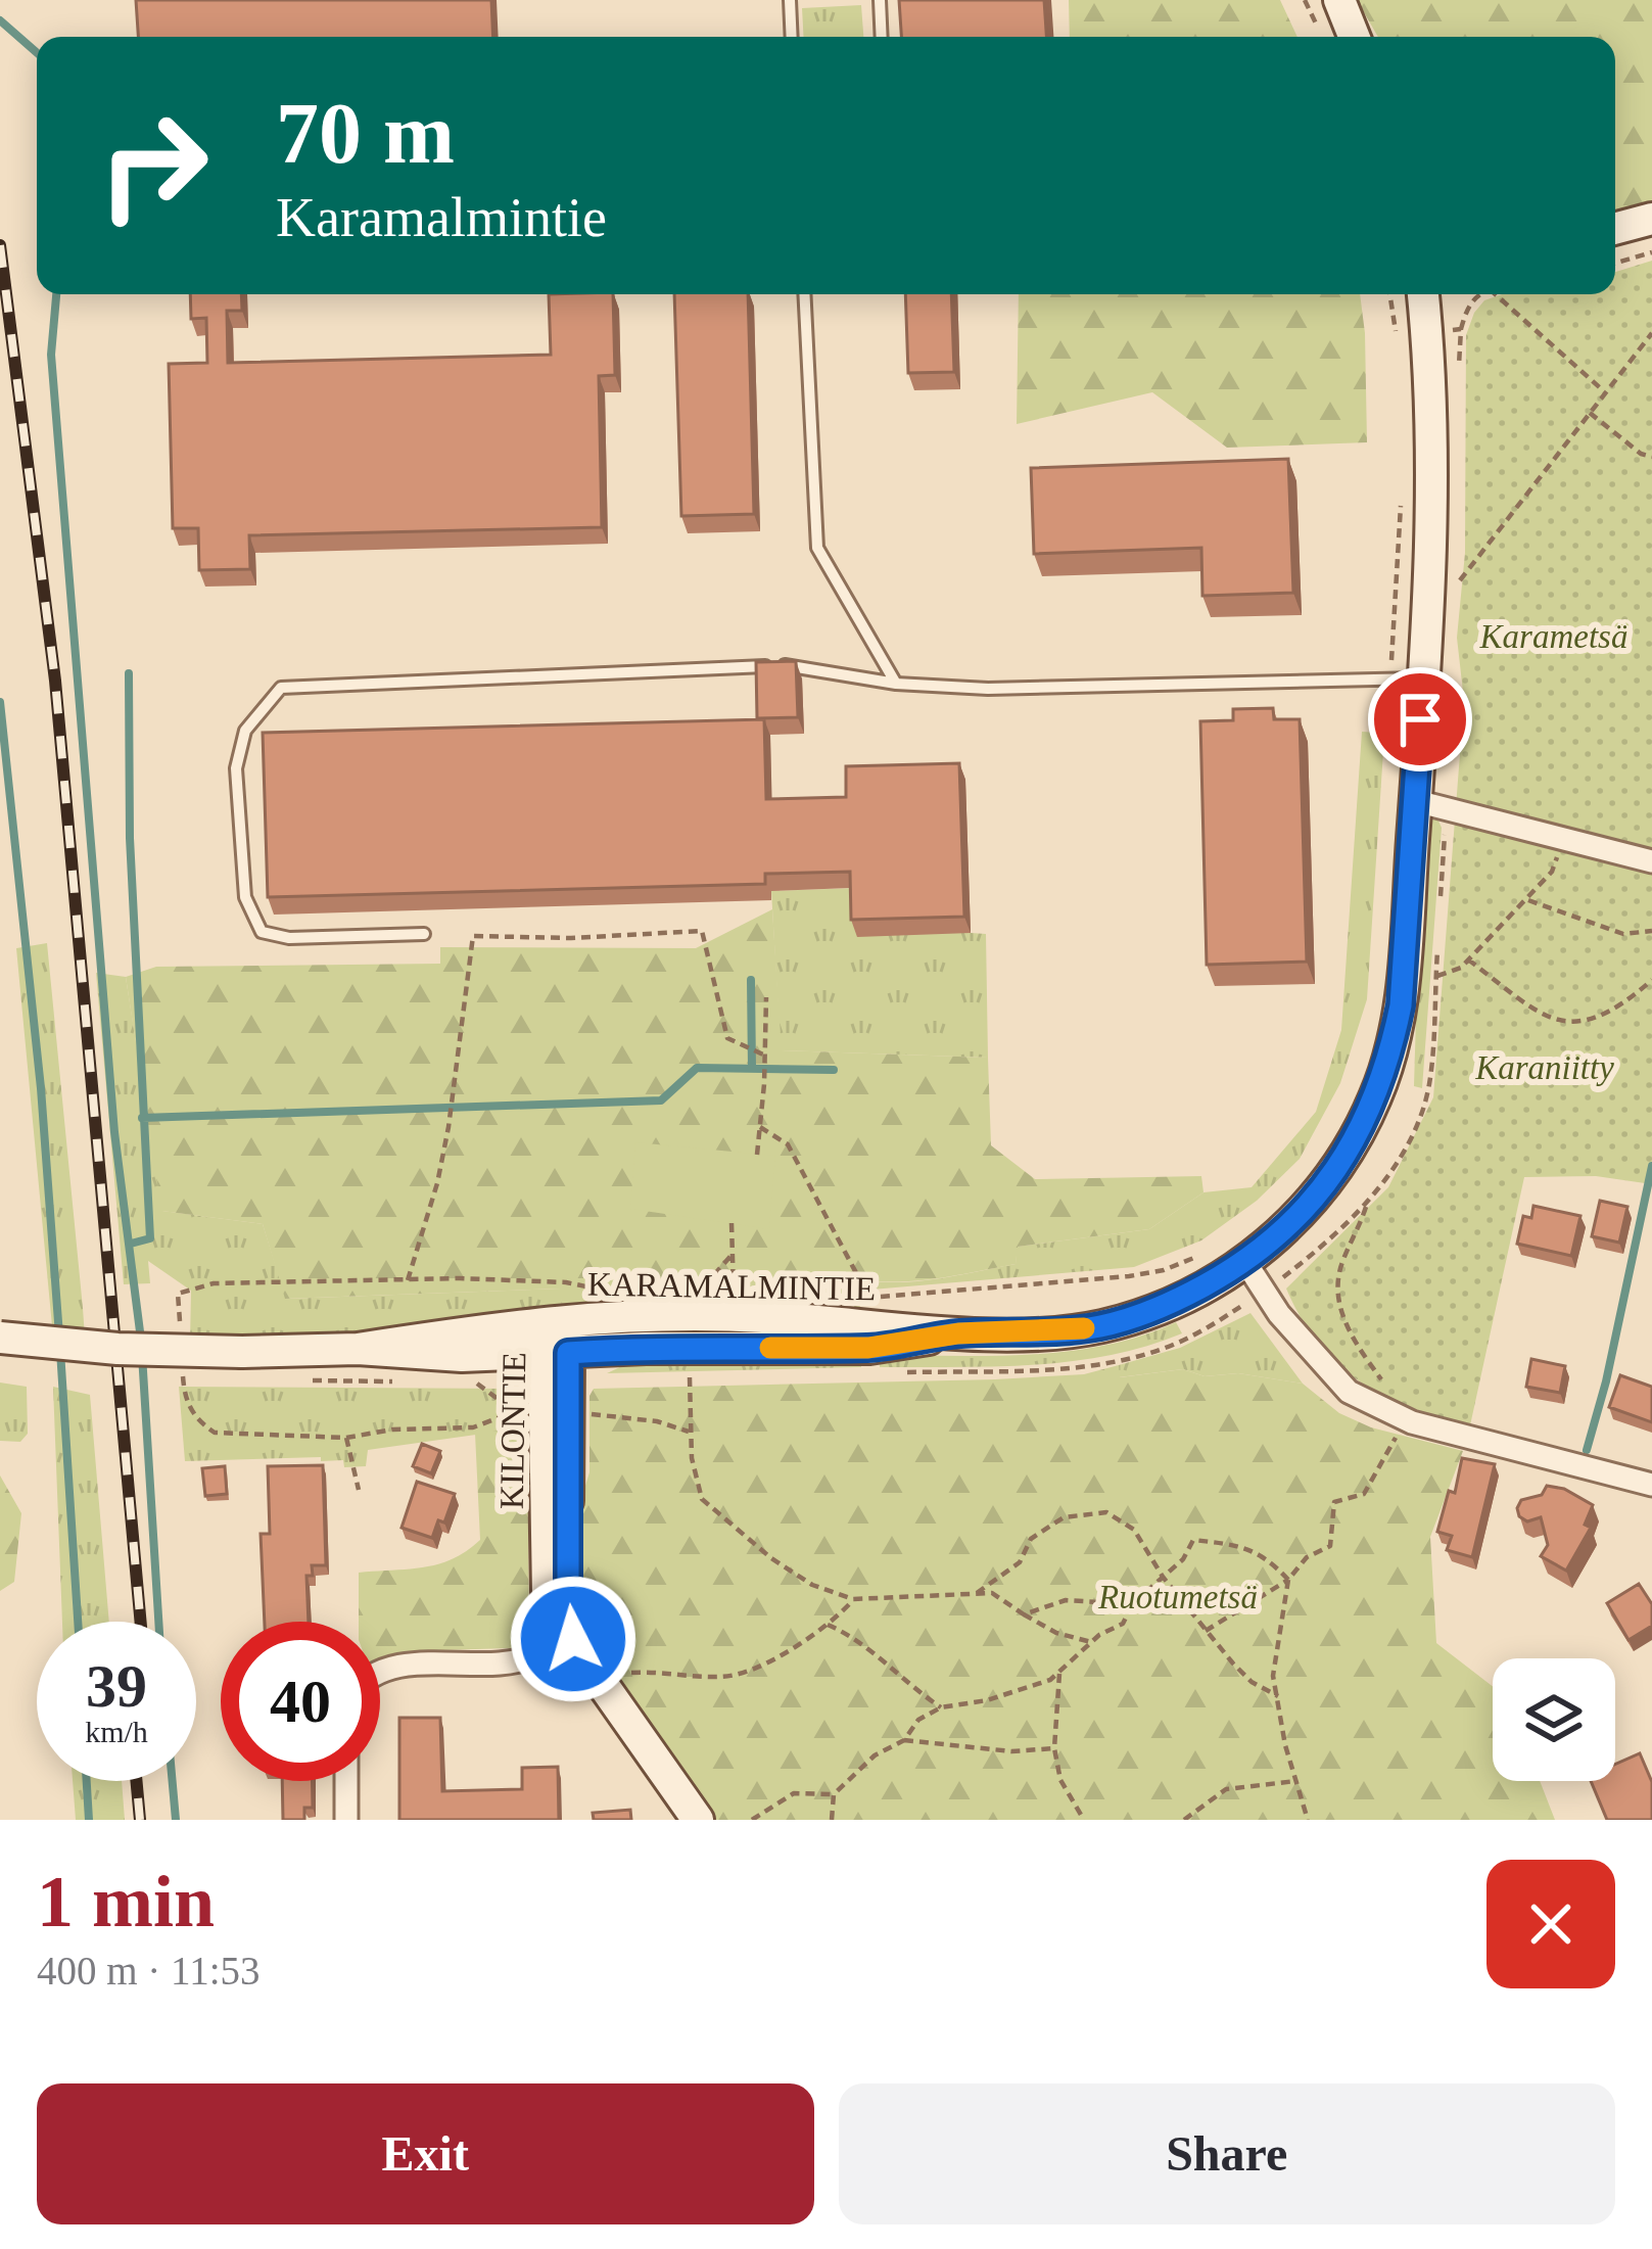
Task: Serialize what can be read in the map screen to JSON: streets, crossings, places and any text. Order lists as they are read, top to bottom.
{
  "streets": {
    "street": ["KARAMALMINTIE", "KILONTIE"]
  },
  "crossings": [
    ["KARAMALMINTIE", "KILONTIE"]
  ],
  "parks": ["Karametsä", "Karaniitty", "Ruotumetsä"],
  "page": {
    "turn": ["70 m", "Karamalmintie"],
    "speed": "39 km/h",
    "limit": "40",
    "heading": ["1 min", "400 m · 11:53"],
    "buttons": ["Exit", "Share"]
  }
}
